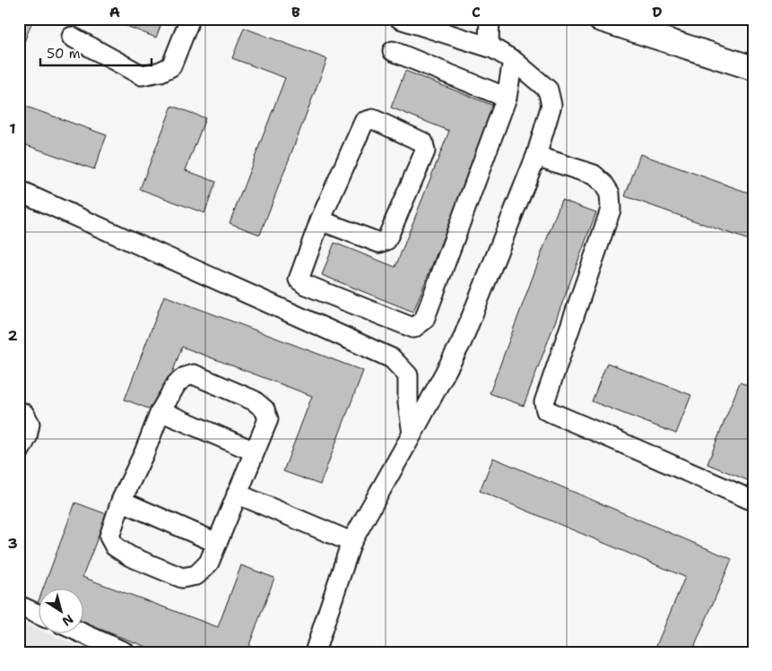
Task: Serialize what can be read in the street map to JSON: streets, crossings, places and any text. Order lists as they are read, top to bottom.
{
  "scale_bar": "50 m",
  "north": "bottom right",
  "grid": {
    "columns": [
      "A",
      "B",
      "C",
      "D"
    ],
    "rows": ["1", "2", "3"]
  }
}
